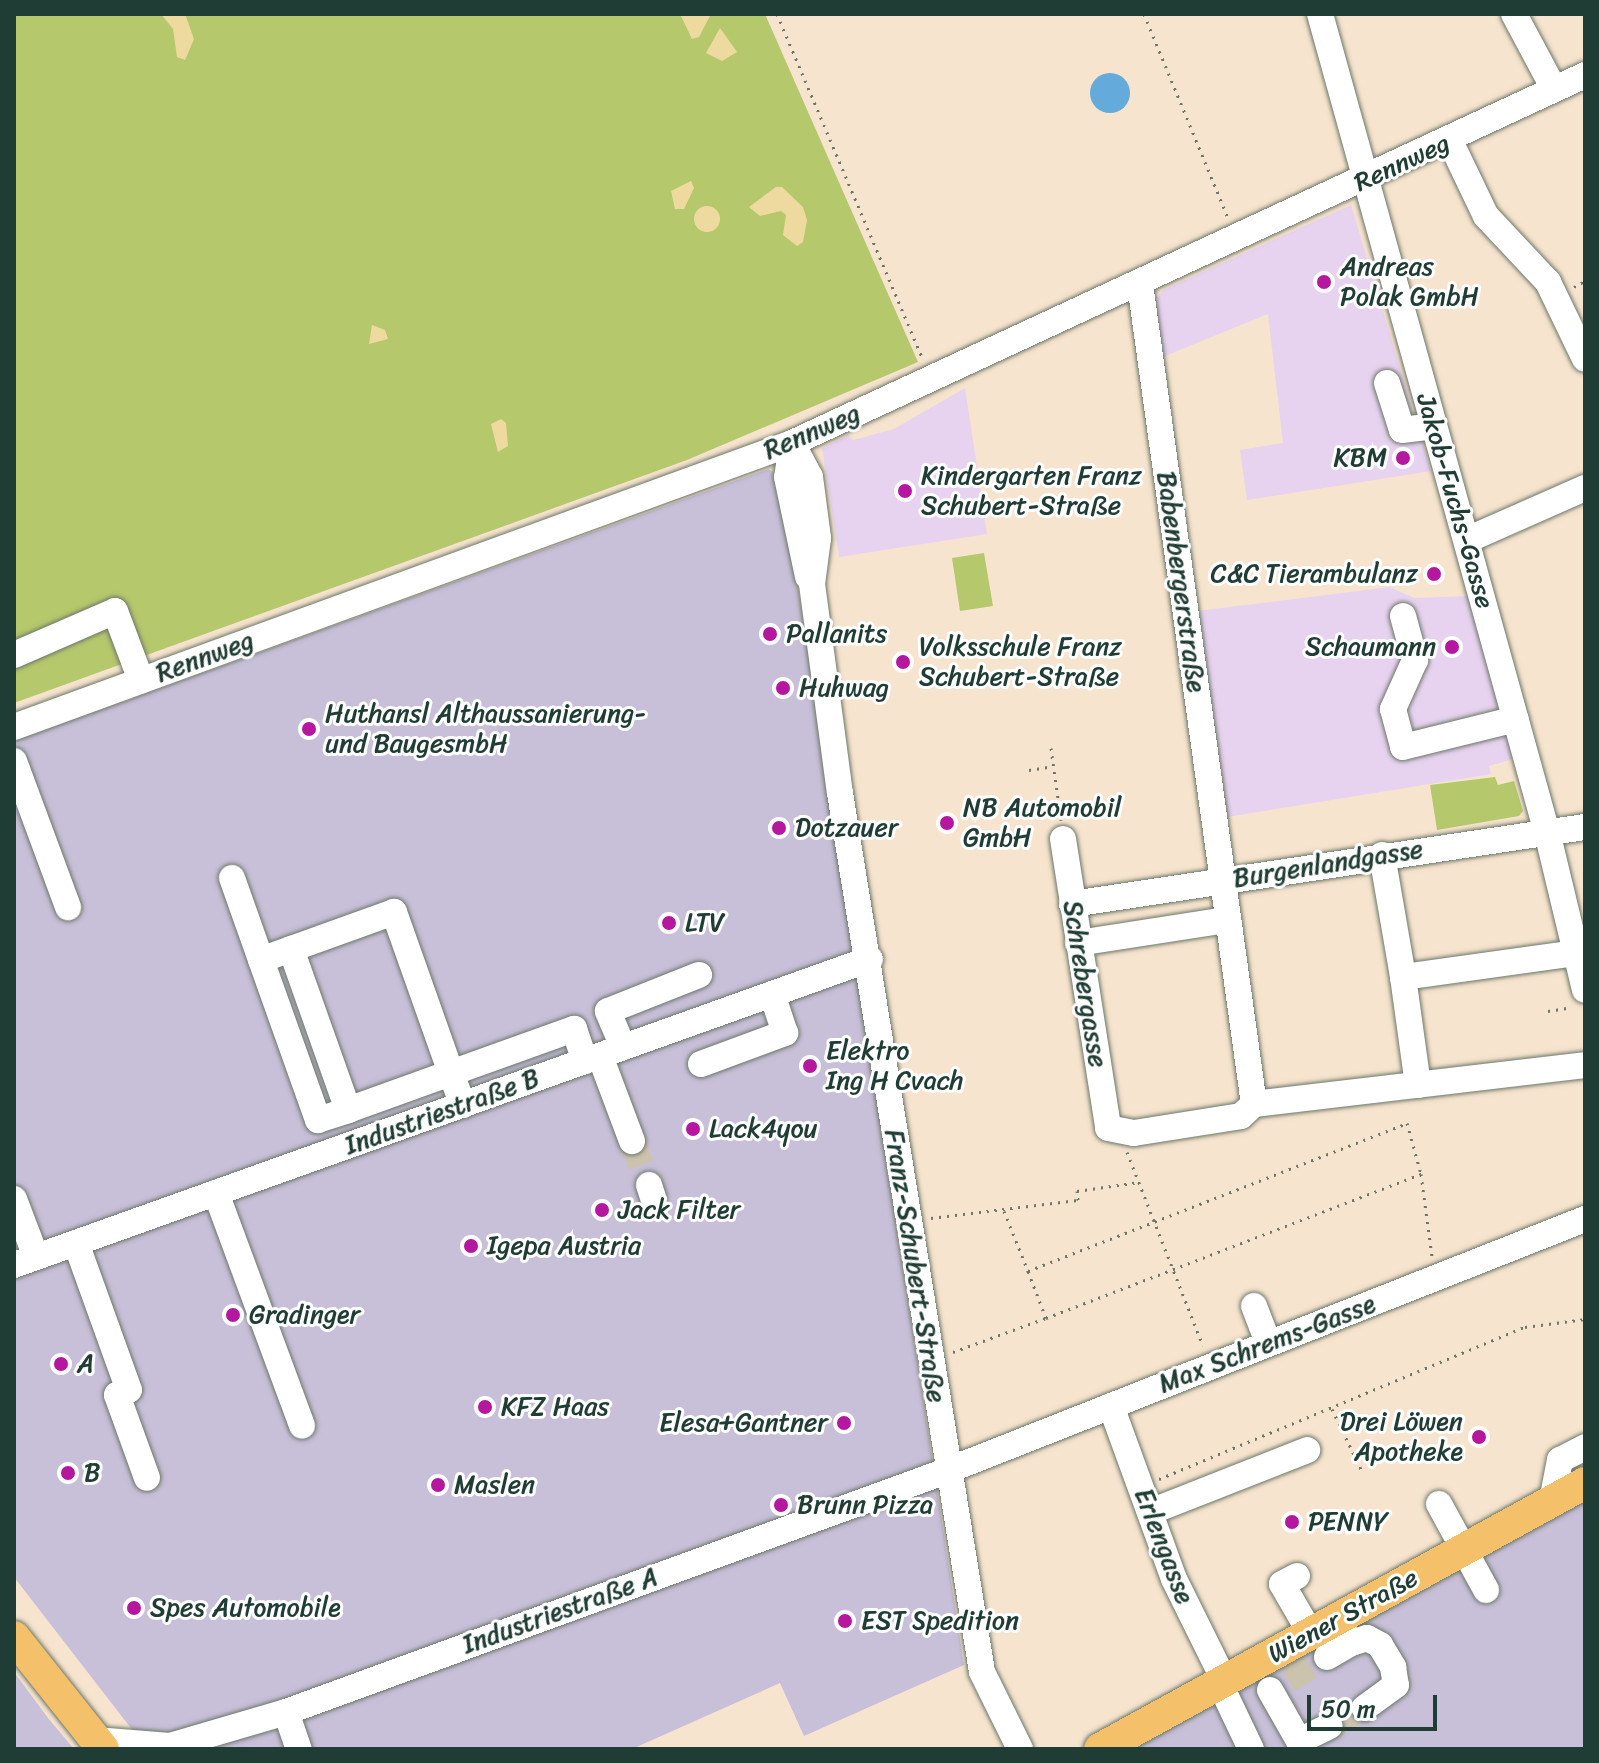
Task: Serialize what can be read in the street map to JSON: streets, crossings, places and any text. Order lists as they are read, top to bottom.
{
  "streets": {
    "main road": ["Wiener Straße"],
    "street": [
      "Rennweg",
      "Jakob-Fuchs-Gasse",
      "Babenbergerstraße",
      "Burgenlandgasse",
      "Schrebergasse",
      "Industriestraße B",
      "Franz-Schubert-Straße",
      "Max Schrems-Gasse",
      "Erlengasse",
      "Industriestraße A"
    ]
  },
  "crossings": [
    ["Rennweg", "Jakob-Fuchs-Gasse"],
    ["Rennweg", "Babenbergerstraße"],
    ["Rennweg", "Franz-Schubert-Straße"],
    ["Jakob-Fuchs-Gasse", "Burgenlandgasse"],
    ["Babenbergerstraße", "Burgenlandgasse"],
    ["Burgenlandgasse", "Schrebergasse"],
    ["Industriestraße B", "Franz-Schubert-Straße"],
    ["Franz-Schubert-Straße", "Max Schrems-Gasse"],
    ["Franz-Schubert-Straße", "Industriestraße A"],
    ["Max Schrems-Gasse", "Erlengasse"],
    ["Max Schrems-Gasse", "Industriestraße A"],
    ["Erlengasse", "Wiener Straße"]
  ],
  "places": [
    "Andreas Polak GmbH",
    "KBM",
    "Kindergarten Franz Schubert-Straße",
    "C&C Tierambulanz",
    "Pallanits",
    "Schaumann",
    "Volksschule Franz Schubert-Straße",
    "Huhwag",
    "Huthansl Althaussanierung- und BaugesmbH",
    "NB Automobil GmbH",
    "Dotzauer",
    "LTV",
    "Elektro Ing H Cvach",
    "Lack4you",
    "Jack Filter",
    "Igepa Austria",
    "Gradinger",
    "A",
    "KFZ Haas",
    "Elesa+Gantner",
    "Drei Löwen Apotheke",
    "B",
    "Maslen",
    "Brunn Pizza",
    "PENNY",
    "Spes Automobile",
    "EST Spedition"
  ],
  "scale_bar": "50 m"
}
